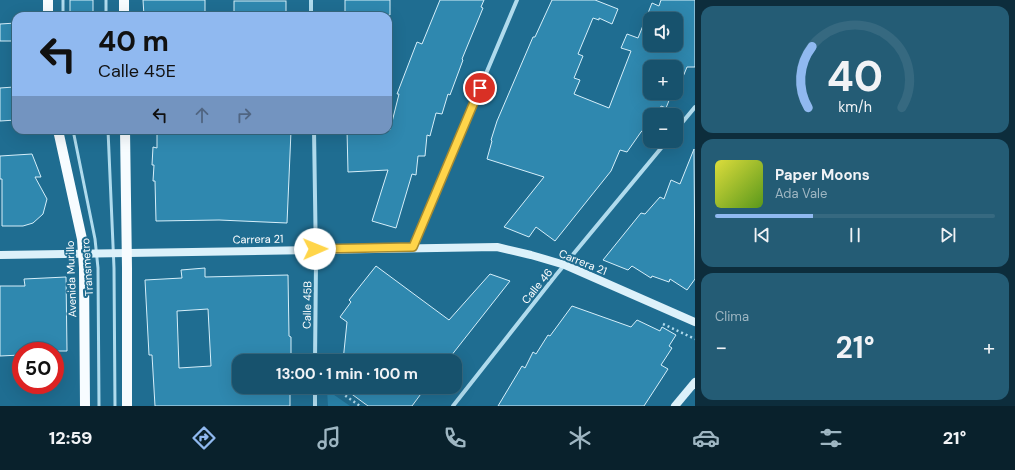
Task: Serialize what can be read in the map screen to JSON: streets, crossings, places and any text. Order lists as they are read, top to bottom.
{
  "streets": {
    "main road": ["Carrera 21", "Avenida Murillo"],
    "street": ["Calle 46", "Calle 45B"],
    "lane": ["Transmetro"]
  },
  "crossings": [
    ["Carrera 21", "Transmetro"],
    ["Carrera 21", "Avenida Murillo"],
    ["Carrera 21", "Calle 46"],
    ["Carrera 21", "Calle 45B"]
  ],
  "page": {
    "map_buttons": ["+", "−"],
    "turn": ["40 m", "Calle 45E"],
    "song": ["Paper Moons", "Ada Vale"],
    "tile": "Clima",
    "heat": ["−", "21°", "+"],
    "limit": "50",
    "trip": "13:00 · 1 min · 100 m",
    "tabs": ["12:59", "21°"],
    "gauge": ["40", "km/h"]
  }
}
